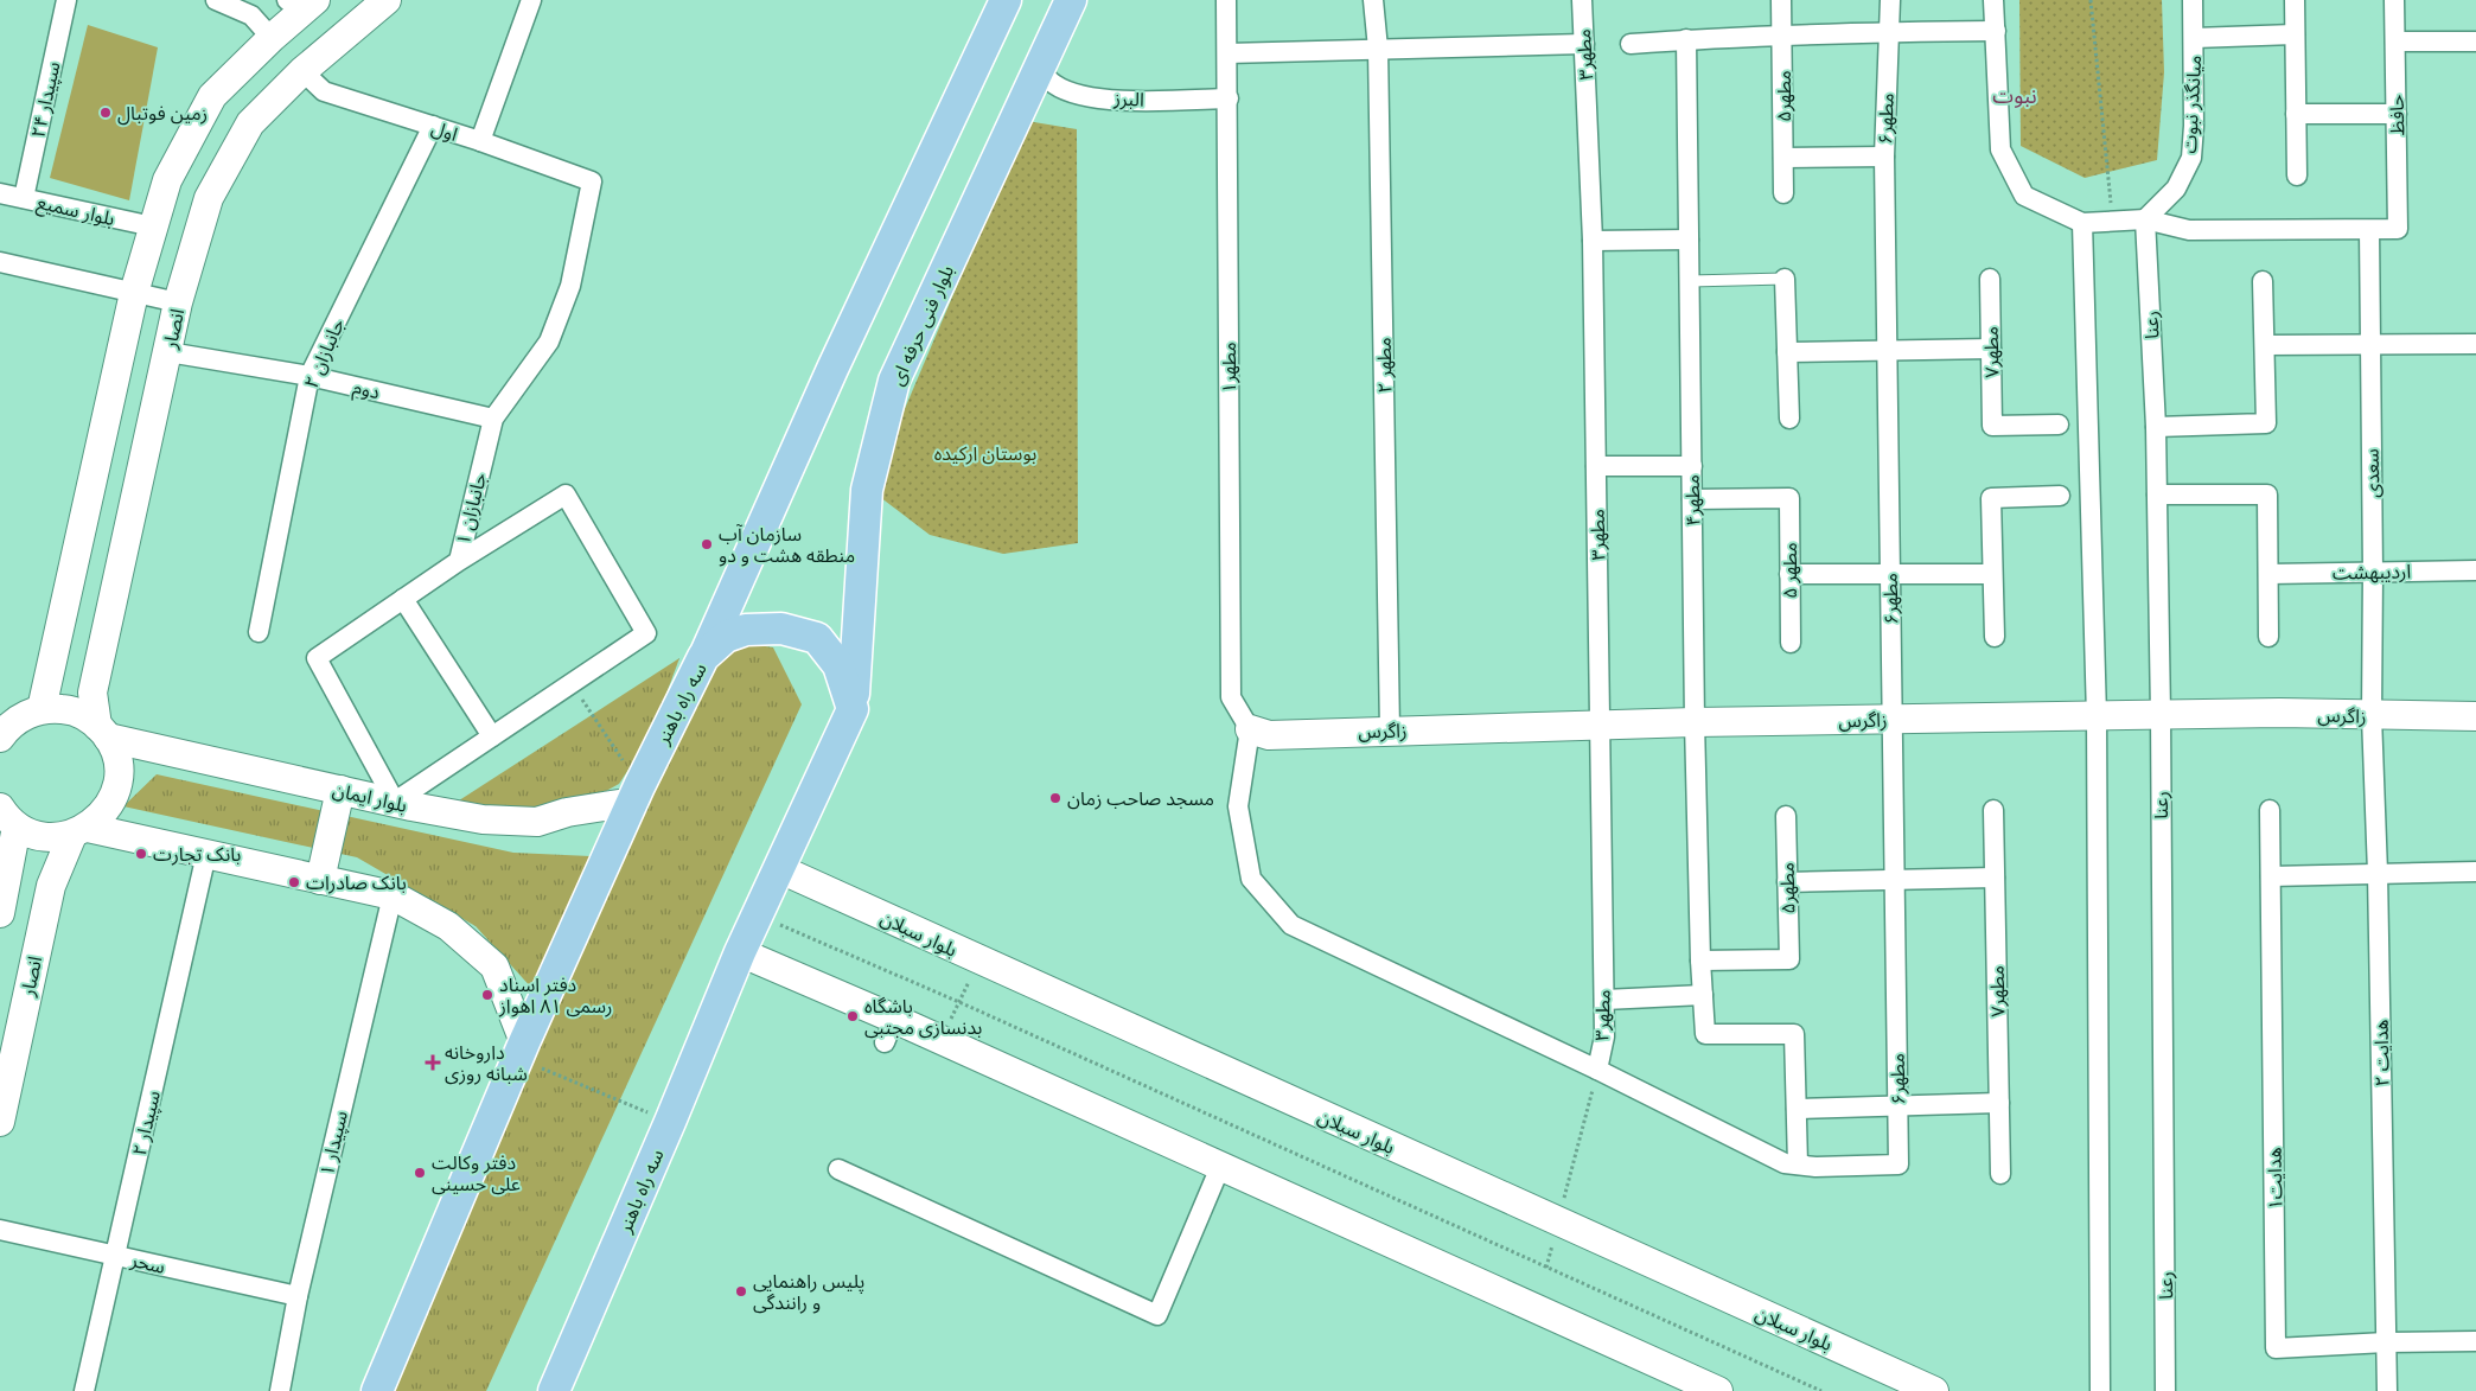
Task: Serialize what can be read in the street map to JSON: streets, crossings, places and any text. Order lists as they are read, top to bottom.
{
  "streets": {
    "main road": ["بلوار فنی حرفه ای", "سه راه باهنر"],
    "street": [
      "مطهر۳",
      "مطهر۵",
      "البرز",
      "سپیدار ۲۴",
      "میانگذر نبوت",
      "حافظ",
      "مطهر۶",
      "اول",
      "بلوار سمیع",
      "رعنا",
      "انصار",
      "مطهر۷",
      "جانبازان ۲",
      "مطهر ۲",
      "مطهر۱",
      "دوم",
      "سعدی",
      "مطهر۴",
      "جانبازان ۱",
      "مطهر ۵",
      "اردیبهشت",
      "زاگرس",
      "بلوار ایمان",
      "بلوار سبلان",
      "هدایت ۲",
      "سپیدار ۲",
      "سپیدار ۱",
      "هدایت۱",
      "سحر"
    ]
  },
  "crossings": [
    ["مطهر۳", "زاگرس"],
    ["مطهر۵", "مطهر۴"],
    ["البرز", "بلوار فنی حرفه ای"],
    ["البرز", "مطهر۱"],
    ["سپیدار ۲۴", "بلوار سمیع"],
    ["میانگذر نبوت", "رعنا"],
    ["حافظ", "سعدی"],
    ["مطهر۶", "زاگرس"],
    ["اول", "انصار"],
    ["اول", "جانبازان ۲"],
    ["اول", "جانبازان ۱"],
    ["بلوار فنی حرفه ای", "سه راه باهنر"],
    ["رعنا", "زاگرس"],
    ["انصار", "دوم"],
    ["انصار", "بلوار ایمان"],
    ["جانبازان ۲", "دوم"],
    ["مطهر ۲", "زاگرس"],
    ["مطهر۱", "زاگرس"],
    ["دوم", "جانبازان ۱"],
    ["سعدی", "اردیبهشت"],
    ["سعدی", "زاگرس"],
    ["سعدی", "هدایت ۲"],
    ["مطهر۴", "مطهر ۵"],
    ["مطهر۴", "زاگرس"],
    ["جانبازان ۱", "بلوار ایمان"],
    ["سه راه باهنر", "بلوار ایمان"],
    ["سه راه باهنر", "بلوار سبلان"],
    ["زاگرس", "هدایت ۲"],
    ["هدایت ۲", "هدایت۱"],
    ["سپیدار ۲", "سحر"],
    ["سپیدار ۱", "سحر"]
  ],
  "districts": ["نبوت"],
  "parks": ["بوستان ارکیده"],
  "places": {
    "other": [
      "زمین فوتبال",
      "سازمان آب منطقه هشت و دو",
      "مسجد صاحب زمان",
      "بانک تجارت",
      "بانک صادرات",
      "دفتر اسناد رسمی ۸۱ اهواز",
      "باشگاه بدنسازی مجتبی",
      "دفتر وکالت علی حسینی",
      "پلیس راهنمایی و رانندگی"
    ],
    "health": ["داروخانه شبانه روزی"]
  }
}
